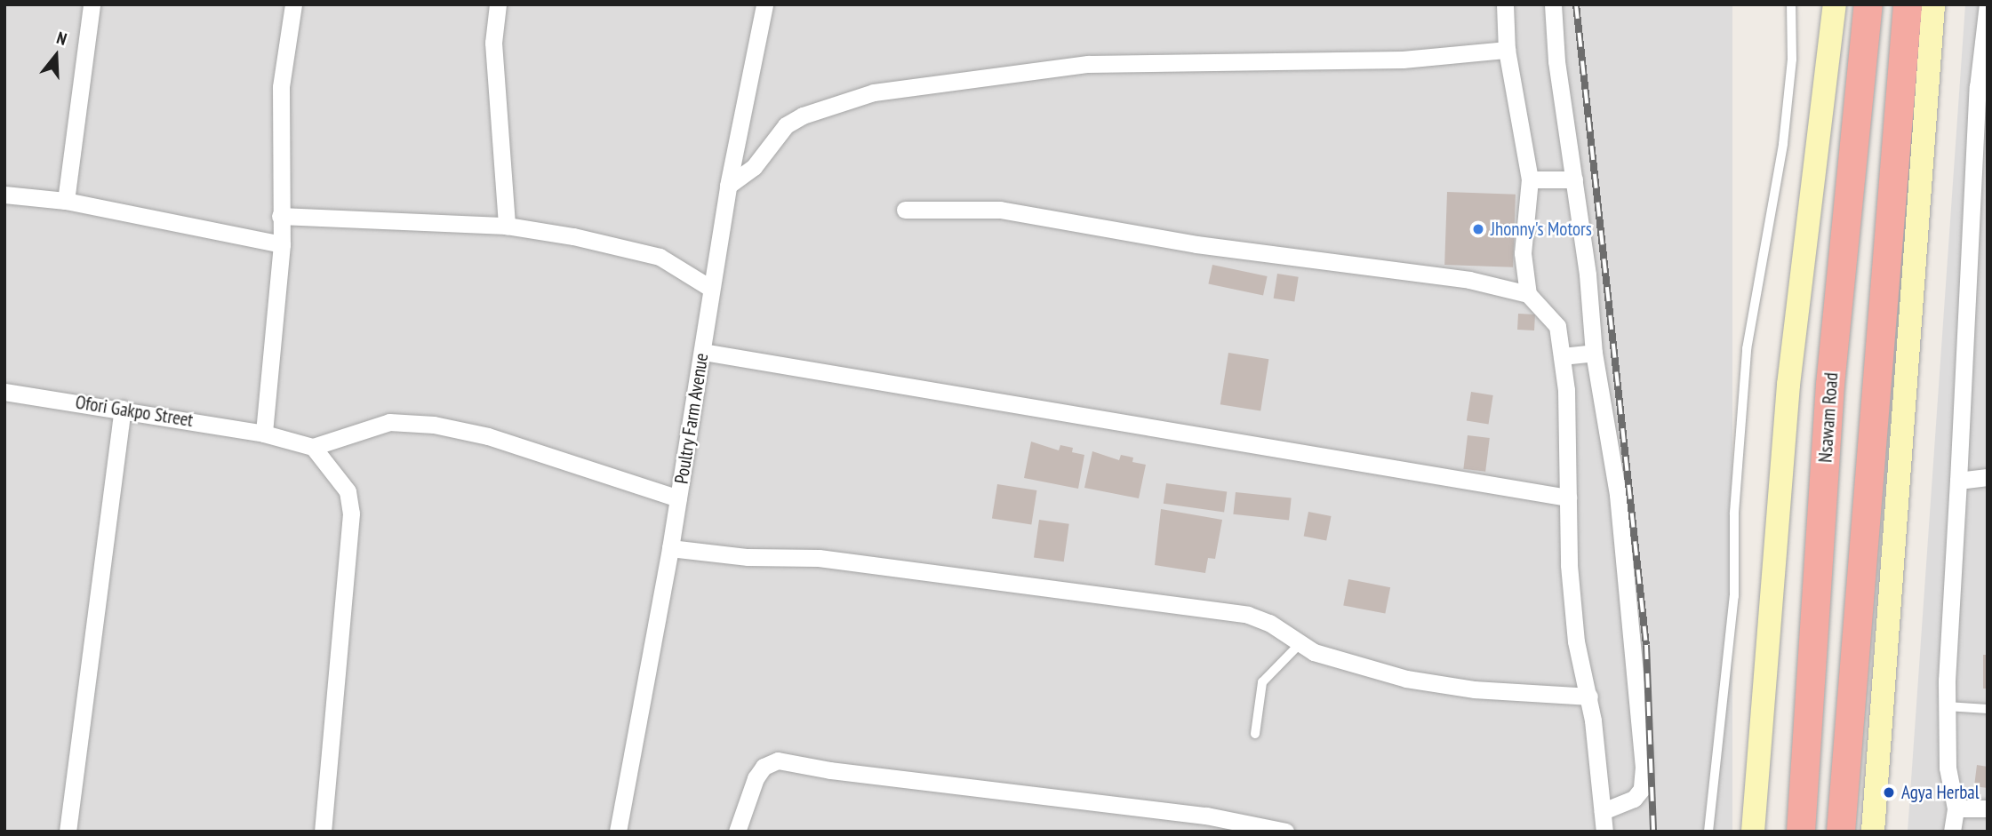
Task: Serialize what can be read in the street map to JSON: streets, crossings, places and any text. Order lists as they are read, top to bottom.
{
  "streets": {
    "highway": ["Nsawam Road"],
    "street": ["Ofori Gakpo Street", "Poultry Farm Avenue"]
  },
  "places": ["Jhonny's Motors", "Agya Herbal"],
  "north": "top"
}
